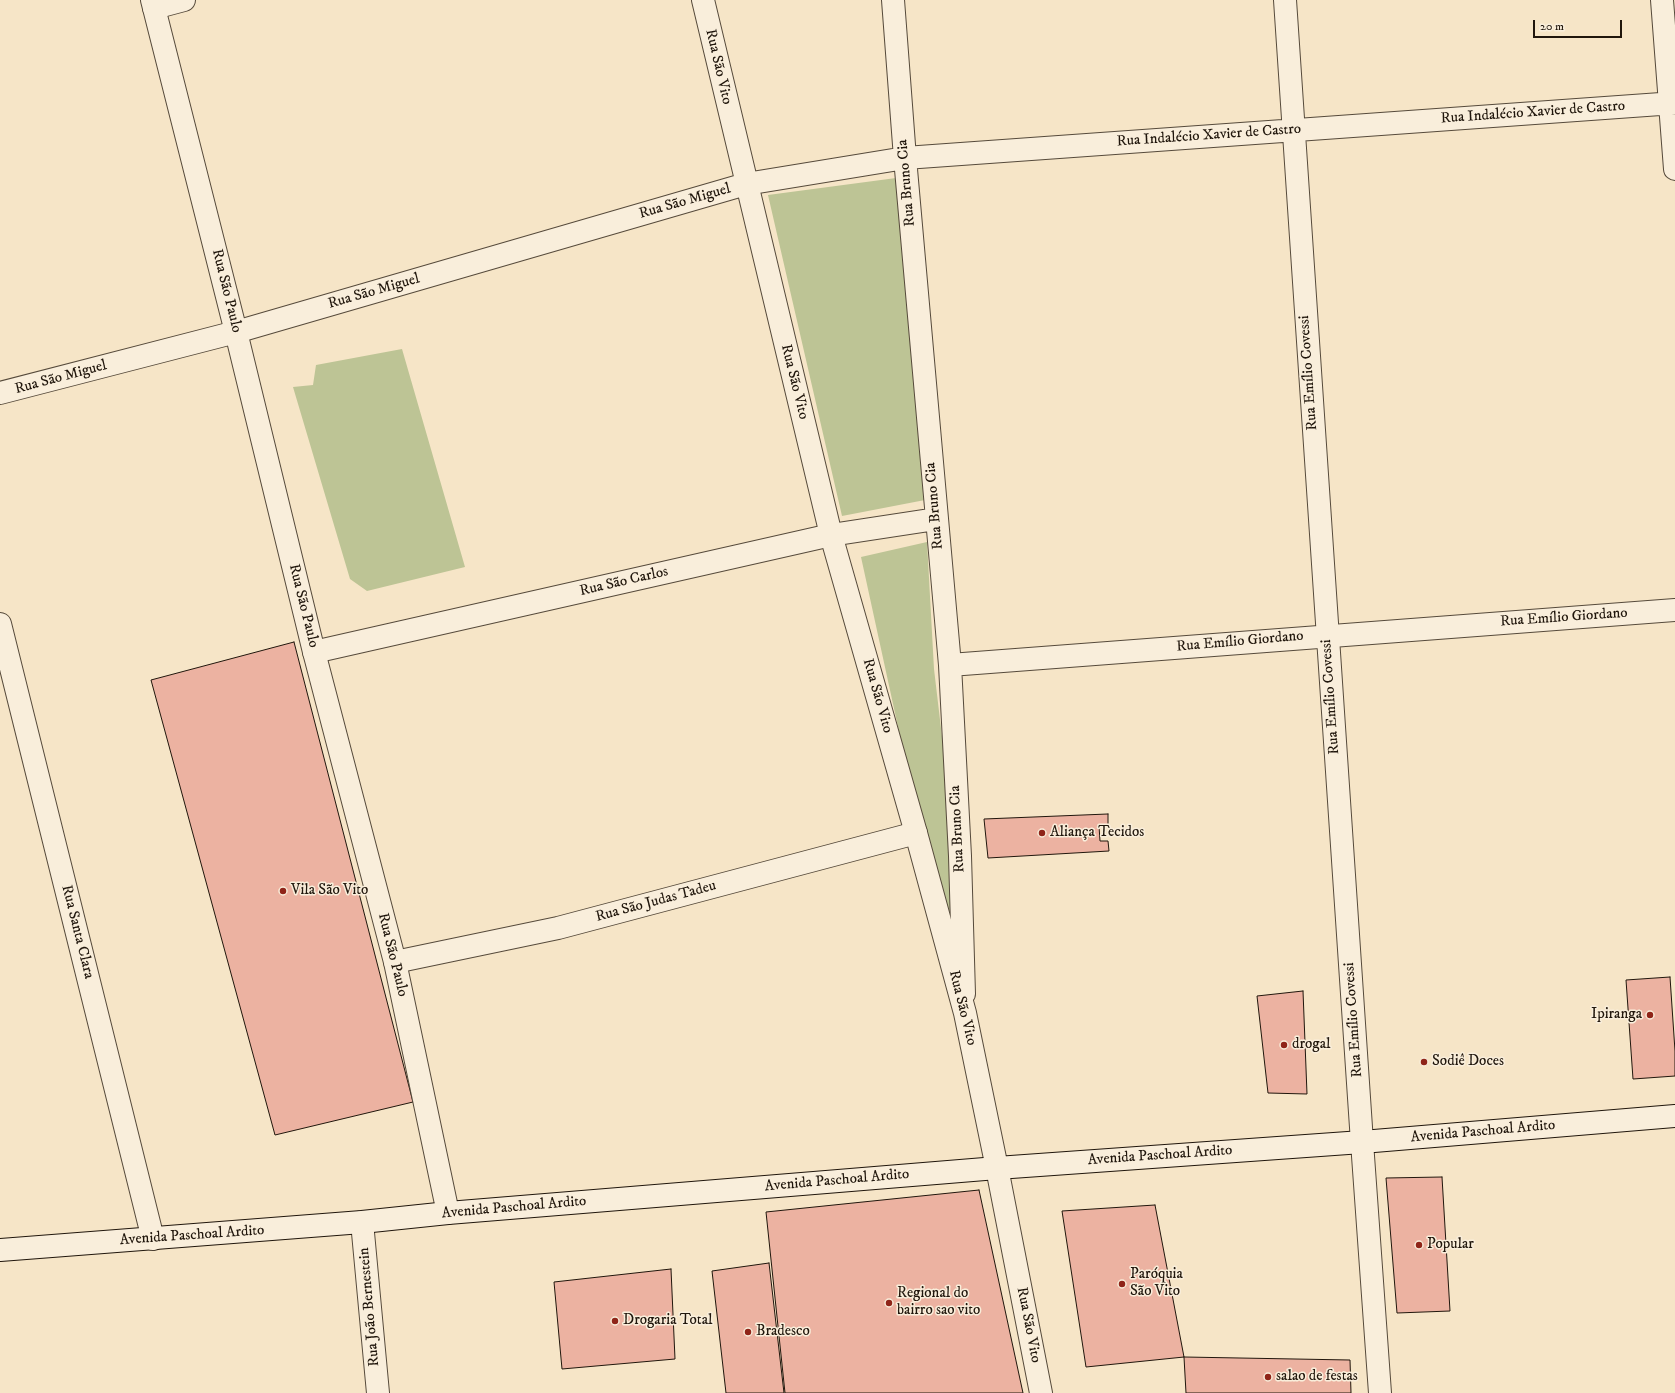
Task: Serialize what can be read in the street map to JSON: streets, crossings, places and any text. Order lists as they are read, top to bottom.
{
  "streets": {
    "street": [
      "Rua São Vito",
      "Rua Indalécio Xavier de Castro",
      "Rua Bruno Cia",
      "Rua São Miguel",
      "Rua São Paulo",
      "Rua Emílio Covessi",
      "Rua São Carlos",
      "Rua Emílio Giordano",
      "Rua São Judas Tadeu",
      "Rua Santa Clara",
      "Avenida Paschoal Ardito",
      "Rua João Bernestein"
    ]
  },
  "crossings": [
    ["Rua São Vito", "Rua Indalécio Xavier de Castro"],
    ["Rua São Vito", "Rua Bruno Cia"],
    ["Rua São Vito", "Rua São Miguel"],
    ["Rua São Vito", "Rua São Carlos"],
    ["Rua São Vito", "Rua São Judas Tadeu"],
    ["Rua São Vito", "Avenida Paschoal Ardito"],
    ["Rua Indalécio Xavier de Castro", "Rua Bruno Cia"],
    ["Rua Indalécio Xavier de Castro", "Rua São Miguel"],
    ["Rua Indalécio Xavier de Castro", "Rua Emílio Covessi"],
    ["Rua Bruno Cia", "Rua São Carlos"],
    ["Rua Bruno Cia", "Rua Emílio Giordano"],
    ["Rua São Miguel", "Rua São Paulo"],
    ["Rua São Paulo", "Rua São Carlos"],
    ["Rua São Paulo", "Rua São Judas Tadeu"],
    ["Rua São Paulo", "Avenida Paschoal Ardito"],
    ["Rua Emílio Covessi", "Rua Emílio Giordano"],
    ["Rua Emílio Covessi", "Avenida Paschoal Ardito"],
    ["Rua Santa Clara", "Avenida Paschoal Ardito"],
    ["Avenida Paschoal Ardito", "Rua João Bernestein"]
  ],
  "places": [
    "Aliança Tecidos",
    "Vila São Vito",
    "Ipiranga",
    "drogal",
    "Sodiê Doces",
    "Popular",
    "Paróquia São Vito",
    "Regional do bairro sao vito",
    "Drogaria Total",
    "Bradesco",
    "salao de festas"
  ],
  "scale_bar": "20 m"
}
